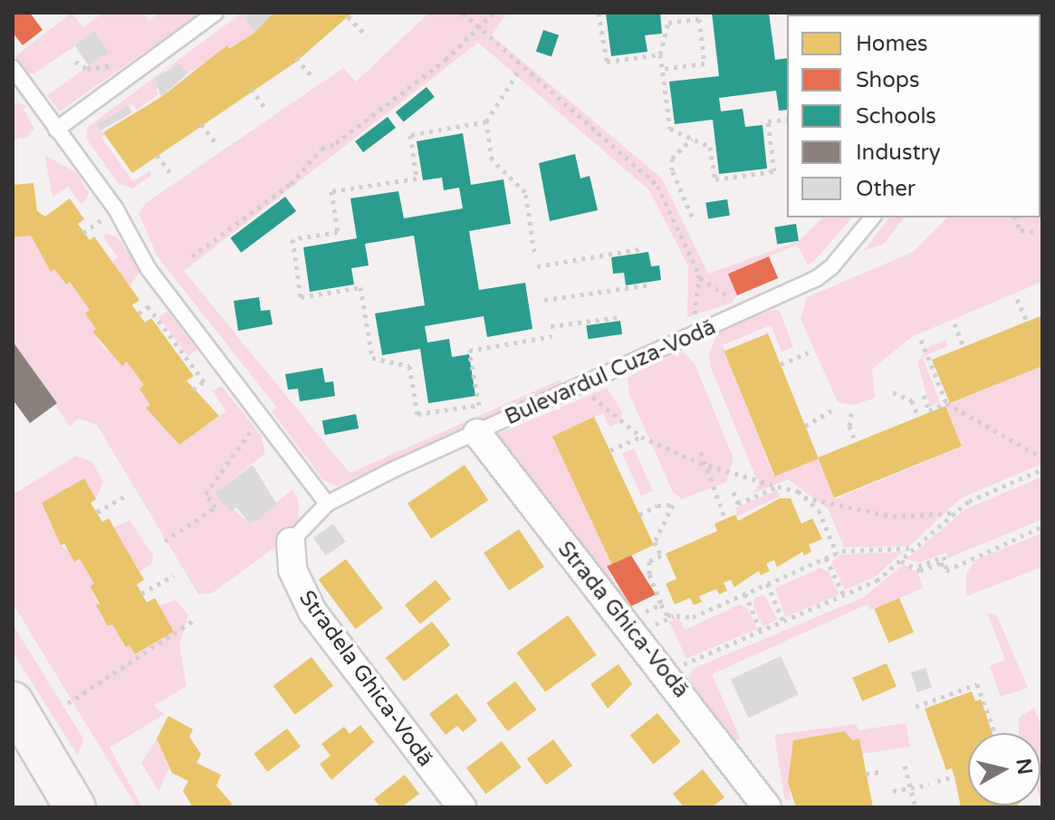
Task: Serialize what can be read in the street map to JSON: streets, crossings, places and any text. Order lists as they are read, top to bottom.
{
  "streets": {
    "street": ["Strada Ghica-Vodă", "Stradela Ghica-Vodă"],
    "lane": ["Bulevardul Cuza-Vodă"]
  },
  "crossings": [
    ["Bulevardul Cuza-Vodă", "Strada Ghica-Vodă"],
    ["Bulevardul Cuza-Vodă", "Stradela Ghica-Vodă"]
  ],
  "legend": [
    "Homes",
    "Shops",
    "Schools",
    "Industry",
    "Other"
  ],
  "north": "right"
}
